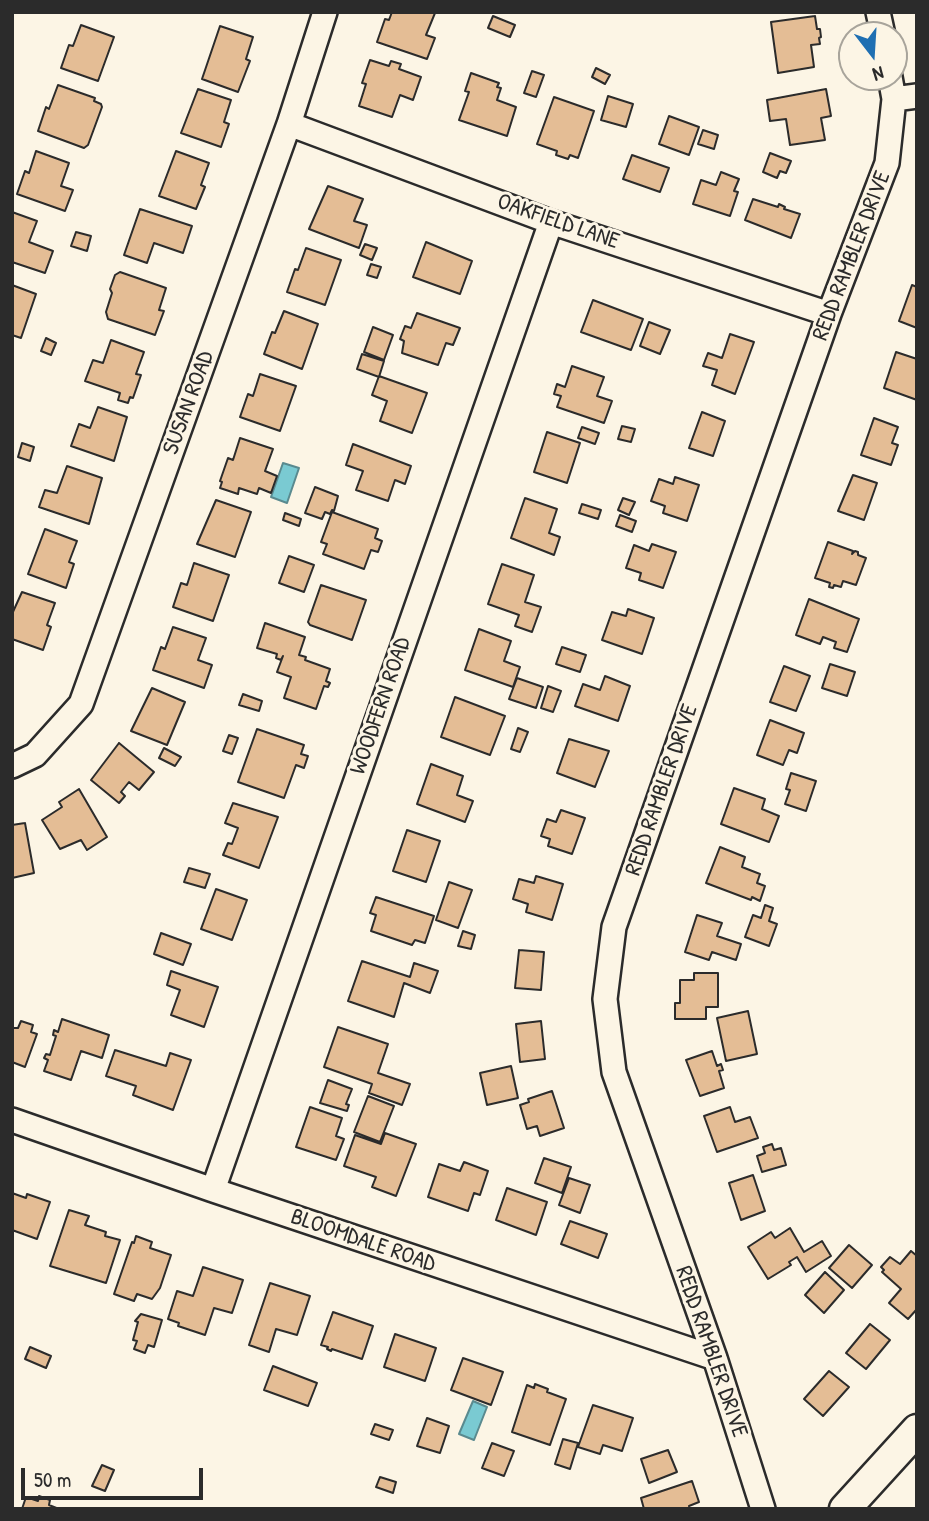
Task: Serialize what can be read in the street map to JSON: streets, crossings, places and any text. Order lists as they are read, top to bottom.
{
  "streets": {
    "street": [
      "OAKFIELD LANE",
      "REDD RAMBLER DRIVE",
      "SUSAN ROAD",
      "WOODFERN ROAD",
      "BLOOMDALE ROAD"
    ]
  },
  "crossings": [
    ["OAKFIELD LANE", "REDD RAMBLER DRIVE"],
    ["OAKFIELD LANE", "SUSAN ROAD"],
    ["OAKFIELD LANE", "WOODFERN ROAD"],
    ["REDD RAMBLER DRIVE", "BLOOMDALE ROAD"],
    ["WOODFERN ROAD", "BLOOMDALE ROAD"]
  ],
  "scale_bar": "50 m",
  "north": "bottom"
}
